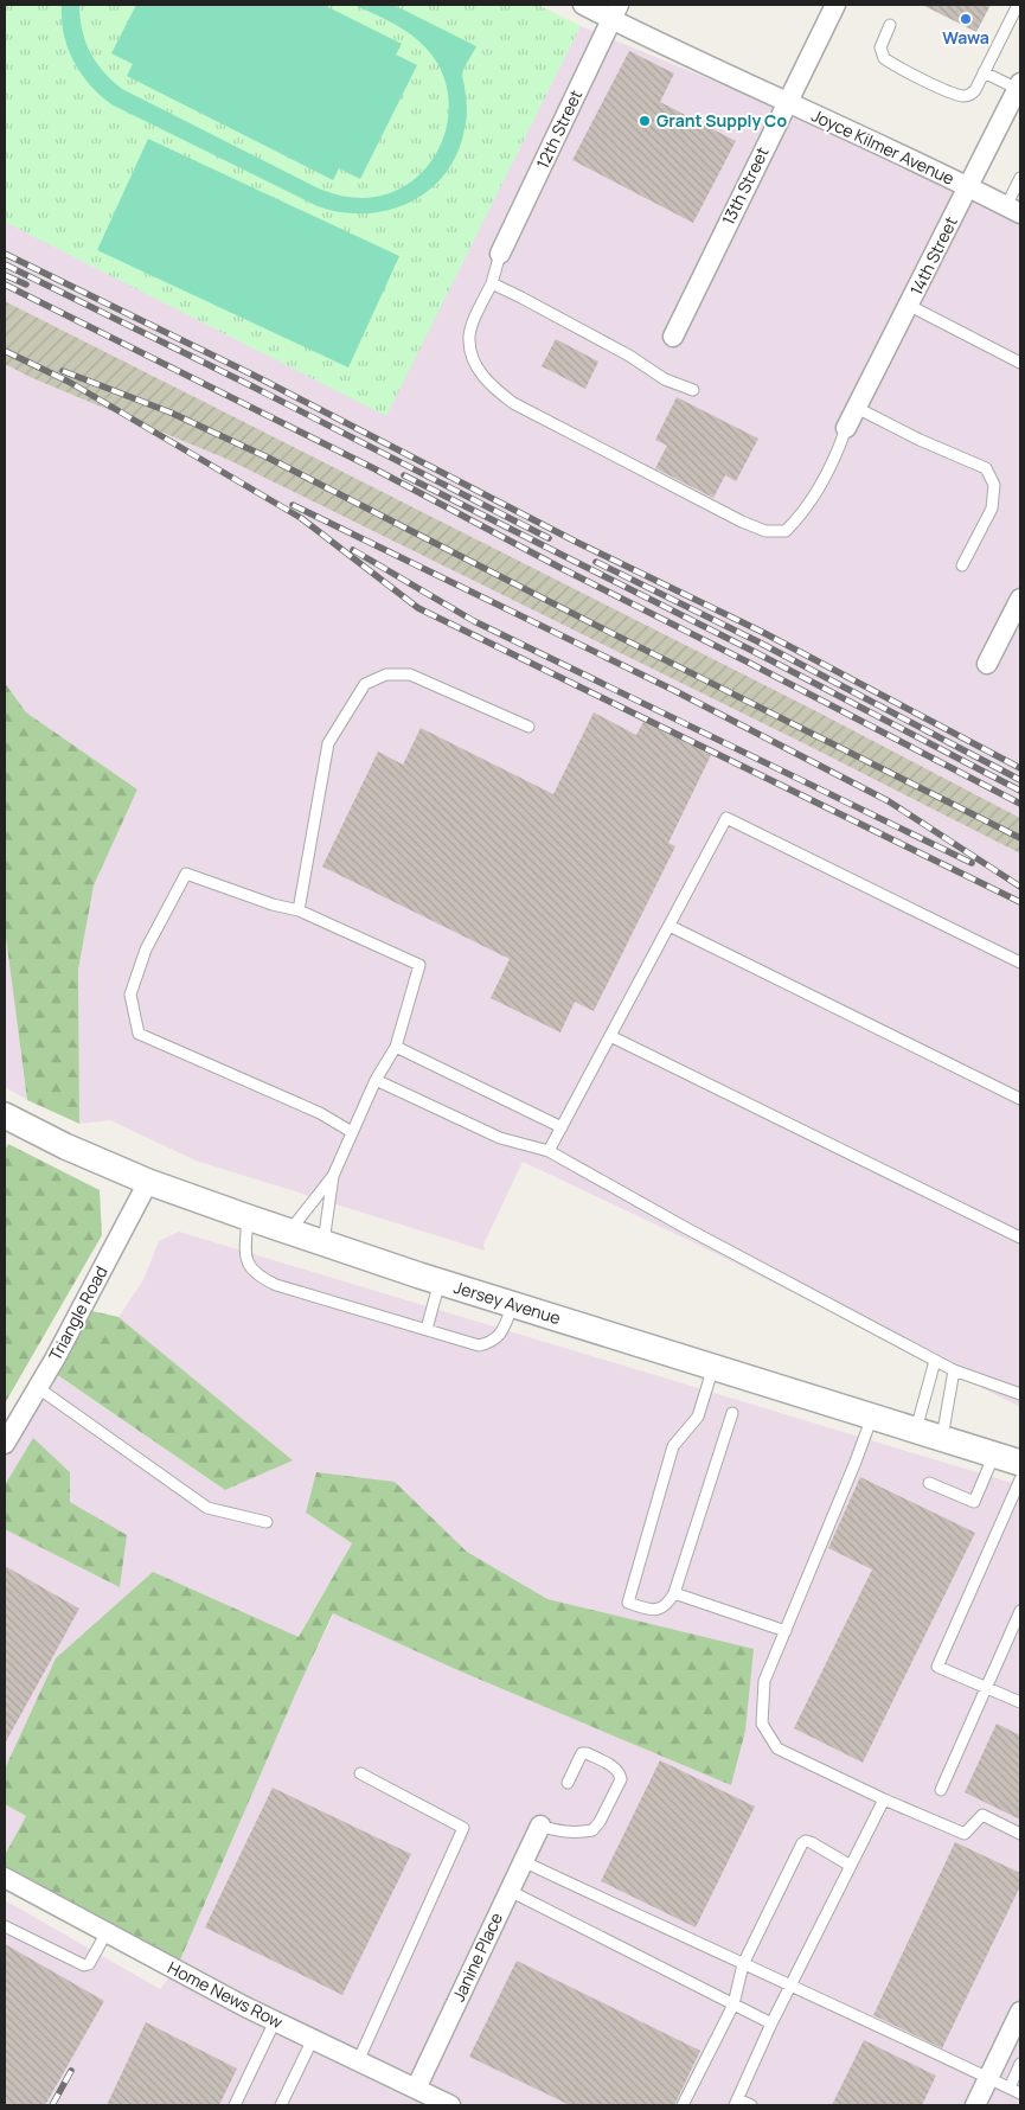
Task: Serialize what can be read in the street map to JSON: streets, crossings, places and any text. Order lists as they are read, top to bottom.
{
  "streets": {
    "street": [
      "12th Street",
      "Joyce Kilmer Avenue",
      "13th Street",
      "14th Street",
      "Jersey Avenue",
      "Triangle Road",
      "Janine Place",
      "Home News Row"
    ]
  },
  "crossings": [
    ["12th Street", "Joyce Kilmer Avenue"],
    ["Joyce Kilmer Avenue", "13th Street"],
    ["Joyce Kilmer Avenue", "14th Street"],
    ["Jersey Avenue", "Triangle Road"],
    ["Janine Place", "Home News Row"]
  ],
  "places": ["Wawa", "Grant Supply Co"]
}
